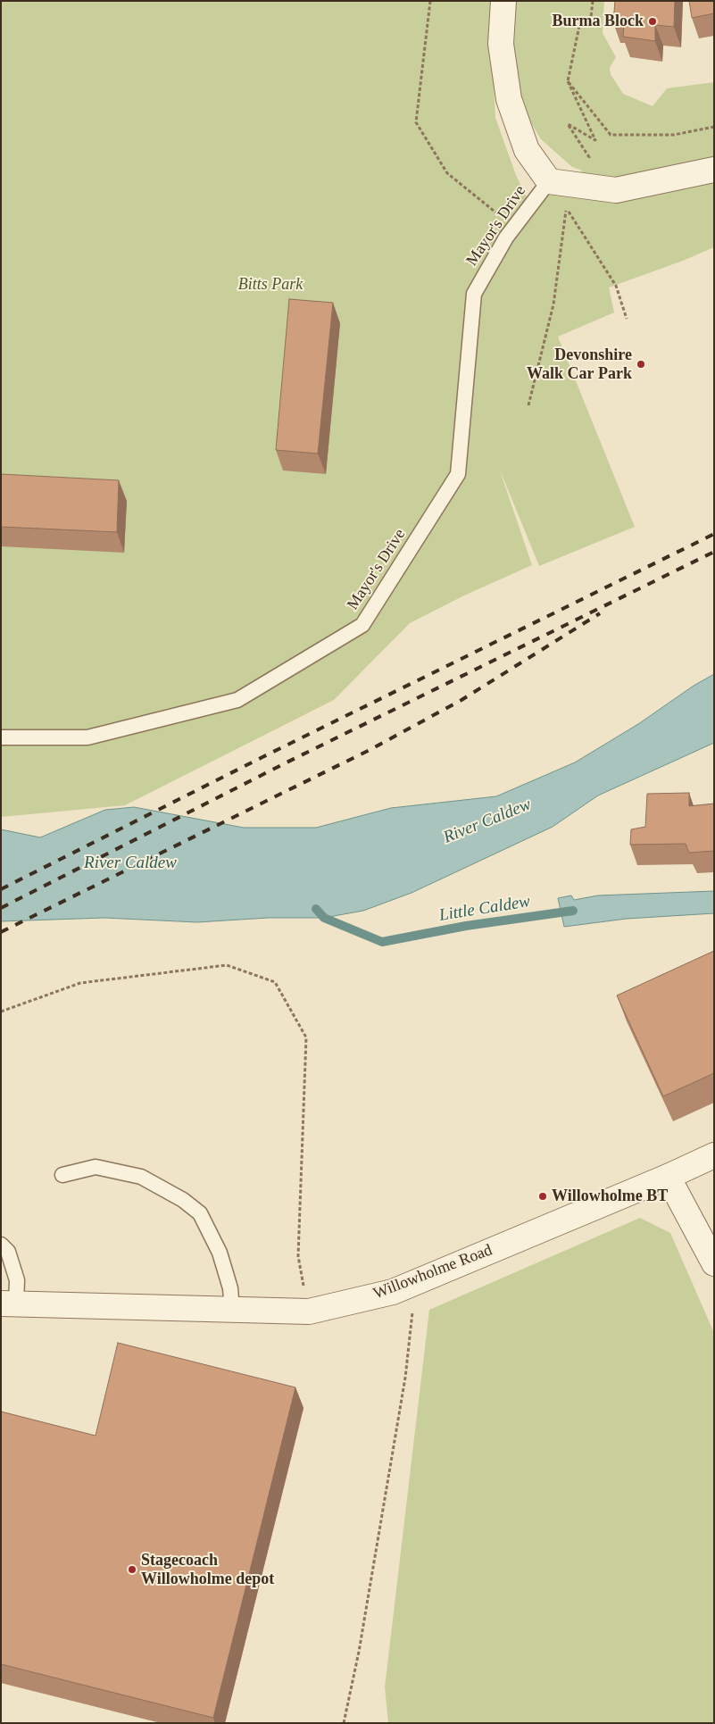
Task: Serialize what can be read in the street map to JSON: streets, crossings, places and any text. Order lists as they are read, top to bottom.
{
  "streets": {
    "street": ["Willowholme Road"],
    "lane": ["Mayor's Drive"]
  },
  "water": ["River Caldew", "Little Caldew"],
  "parks": ["Bitts Park"],
  "places": [
    "Burma Block",
    "Devonshire Walk Car Park",
    "Willowholme BT",
    "Stagecoach Willowholme depot"
  ]
}
